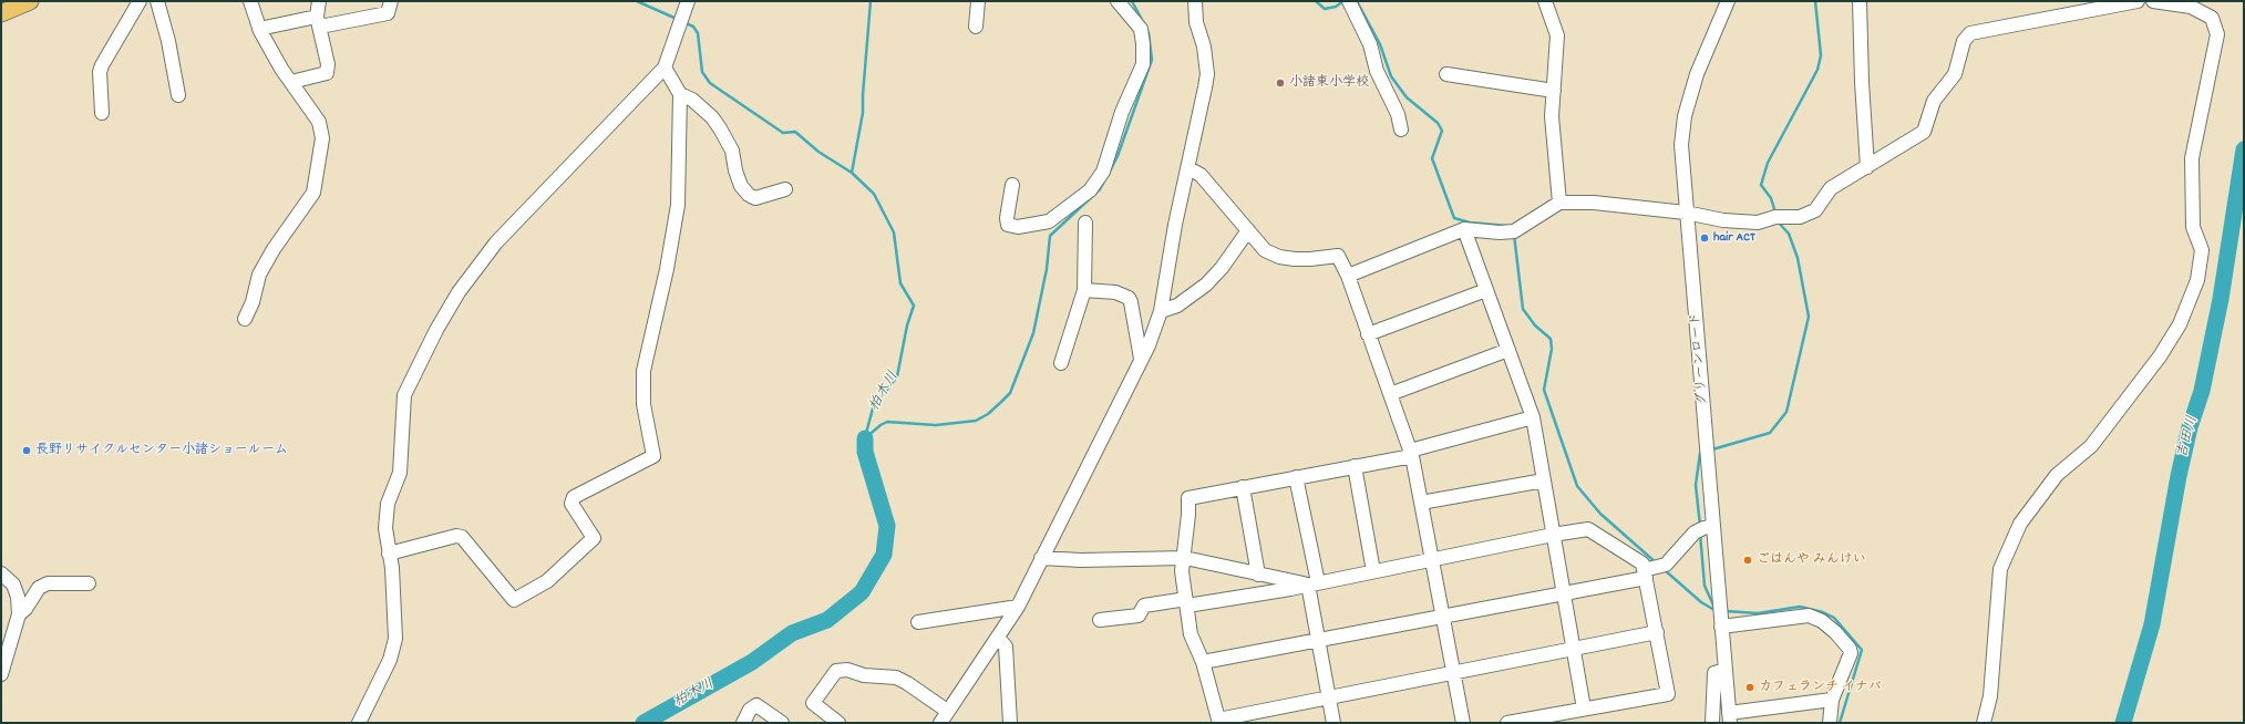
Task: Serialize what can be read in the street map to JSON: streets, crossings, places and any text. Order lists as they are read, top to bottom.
{
  "streets": {
    "street": ["グリーンロード"]
  },
  "water": ["柏木川", "吉田川"],
  "places": [
    "小諸東小学校",
    "hair ACT",
    "長野リサイクルセンター小諸ショールーム",
    "ごはんや みんけい",
    "カフェランチ イナバ"
  ]
}
